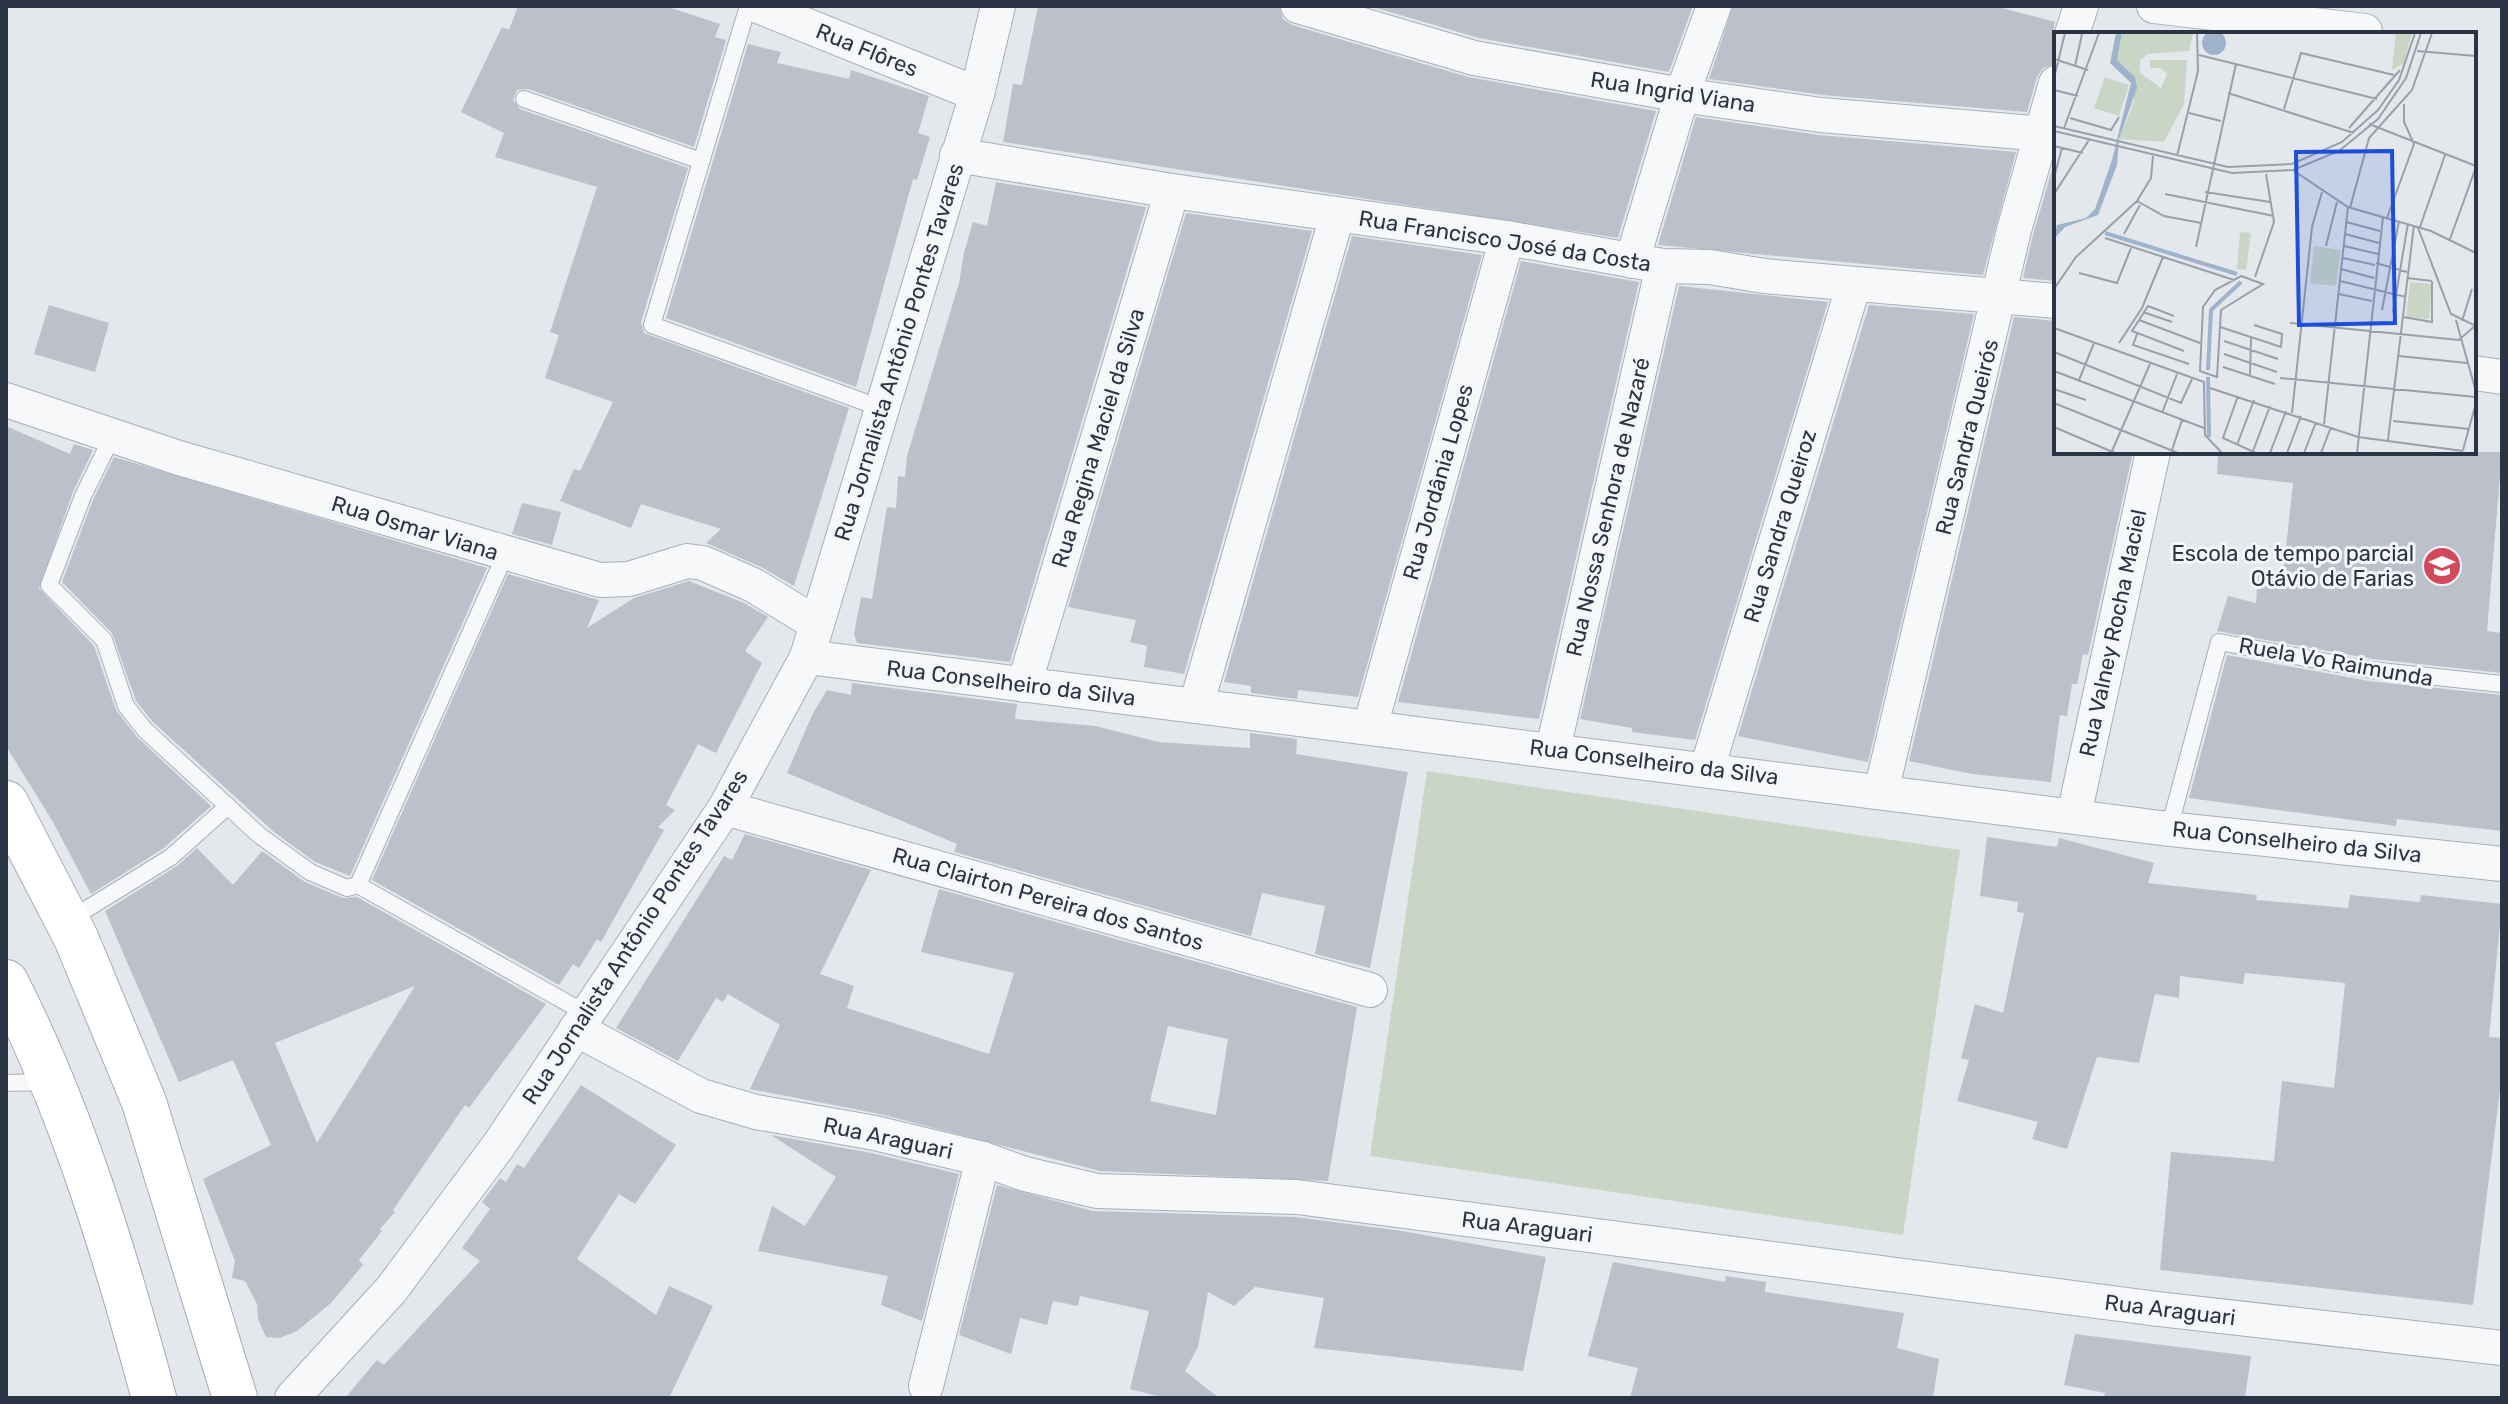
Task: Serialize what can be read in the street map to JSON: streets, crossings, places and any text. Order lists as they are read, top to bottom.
{
  "streets": {
    "street": [
      "Rua Flôres",
      "Rua Ingrid Viana",
      "Rua Francisco José da Costa",
      "Rua Jornalista Antônio Pontes Tavares",
      "Rua Sandra Queirós",
      "Rua Regina Maciel da Silva",
      "Rua Jordânia Lopes",
      "Rua Nossa Senhora de Nazaré",
      "Rua Sandra Queiroz",
      "Rua Osmar Viana",
      "Rua Valney Rocha Maciel",
      "Rua Conselheiro da Silva",
      "Rua Clairton Pereira dos Santos",
      "Rua Araguari"
    ],
    "lane": ["Ruela Vo Raimunda"]
  },
  "crossings": [
    ["Rua Flôres", "Rua Jornalista Antônio Pontes Tavares"],
    ["Rua Ingrid Viana", "Rua Sandra Queirós"],
    ["Rua Francisco José da Costa", "Rua Jornalista Antônio Pontes Tavares"],
    ["Rua Francisco José da Costa", "Rua Sandra Queirós"],
    ["Rua Francisco José da Costa", "Rua Regina Maciel da Silva"],
    ["Rua Francisco José da Costa", "Rua Jordânia Lopes"],
    ["Rua Francisco José da Costa", "Rua Nossa Senhora de Nazaré"],
    ["Rua Francisco José da Costa", "Rua Sandra Queiroz"],
    ["Rua Jornalista Antônio Pontes Tavares", "Rua Osmar Viana"],
    ["Rua Jornalista Antônio Pontes Tavares", "Rua Conselheiro da Silva"],
    ["Rua Jornalista Antônio Pontes Tavares", "Rua Clairton Pereira dos Santos"],
    ["Rua Jornalista Antônio Pontes Tavares", "Rua Araguari"],
    ["Rua Sandra Queirós", "Rua Conselheiro da Silva"],
    ["Rua Regina Maciel da Silva", "Rua Conselheiro da Silva"],
    ["Rua Jordânia Lopes", "Rua Conselheiro da Silva"],
    ["Rua Nossa Senhora de Nazaré", "Rua Conselheiro da Silva"],
    ["Rua Sandra Queiroz", "Rua Conselheiro da Silva"],
    ["Rua Valney Rocha Maciel", "Rua Conselheiro da Silva"],
    ["Ruela Vo Raimunda", "Rua Conselheiro da Silva"]
  ],
  "places": {
    "school or university": ["Escola de tempo parcial Otávio de Farias"]
  }
}
